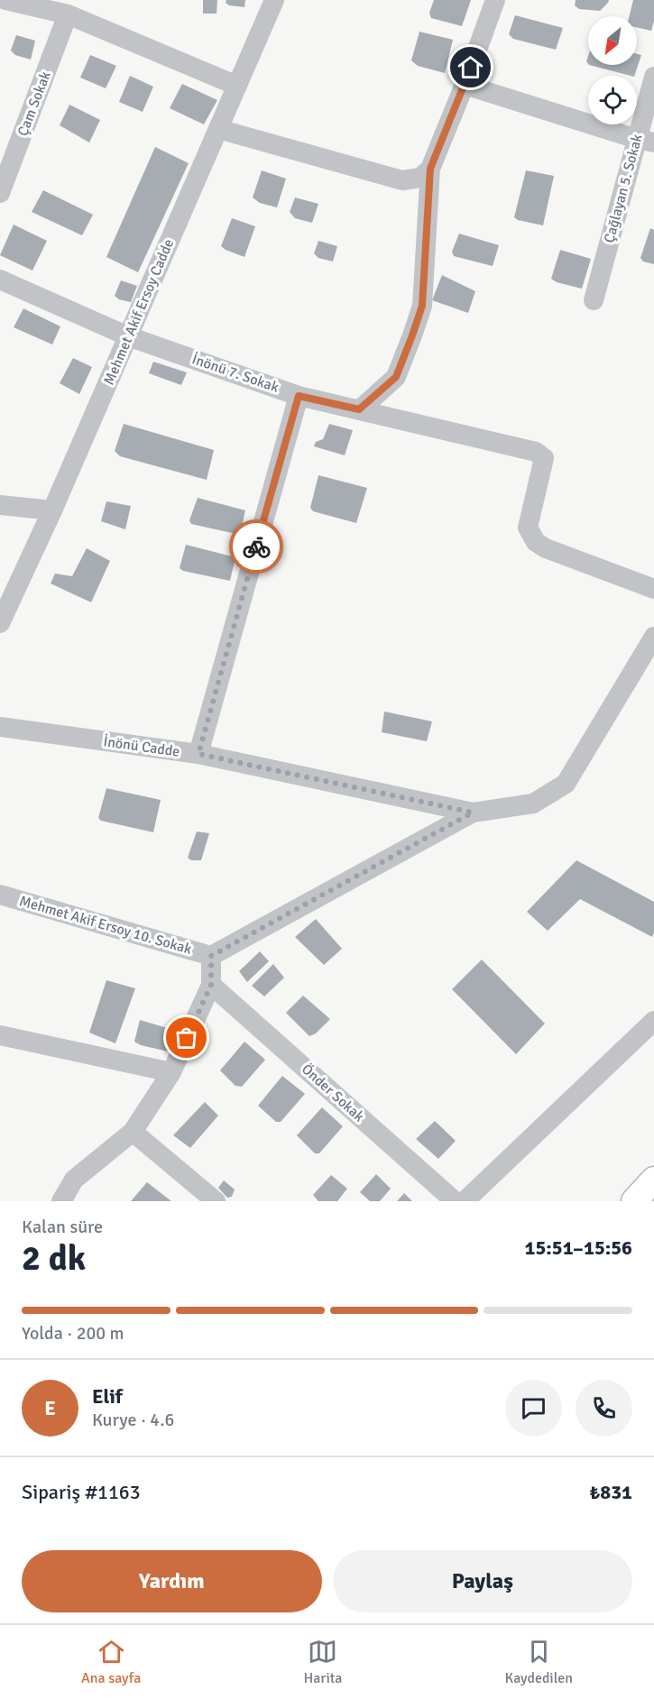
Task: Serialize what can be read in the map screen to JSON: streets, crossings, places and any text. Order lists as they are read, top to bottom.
{
  "streets": {
    "street": [
      "Çam Sokak",
      "Çağlayan 5. Sokak",
      "Mehmet Akif Ersoy Cadde",
      "İnönü 7. Sokak",
      "İnönü Cadde",
      "Mehmet Akif Ersoy 10. Sokak",
      "Önder Sokak"
    ]
  },
  "crossings": [
    ["Mehmet Akif Ersoy Cadde", "İnönü 7. Sokak"],
    ["İnönü 7. Sokak", "İnönü Cadde"]
  ],
  "north": "bottom left",
  "page": {
    "heading": ["2 dk", "Kalan süre", "15:51–15:56"],
    "panel": [
      "Elif",
      "Kurye · 4.6",
      "Sipariş #1163",
      "₺831"
    ],
    "bar": "Yolda · 200 m",
    "round": "E",
    "buttons": ["Yardım", "Paylaş"],
    "tabs": ["Ana sayfa", "Harita", "Kaydedilen"]
  }
}
